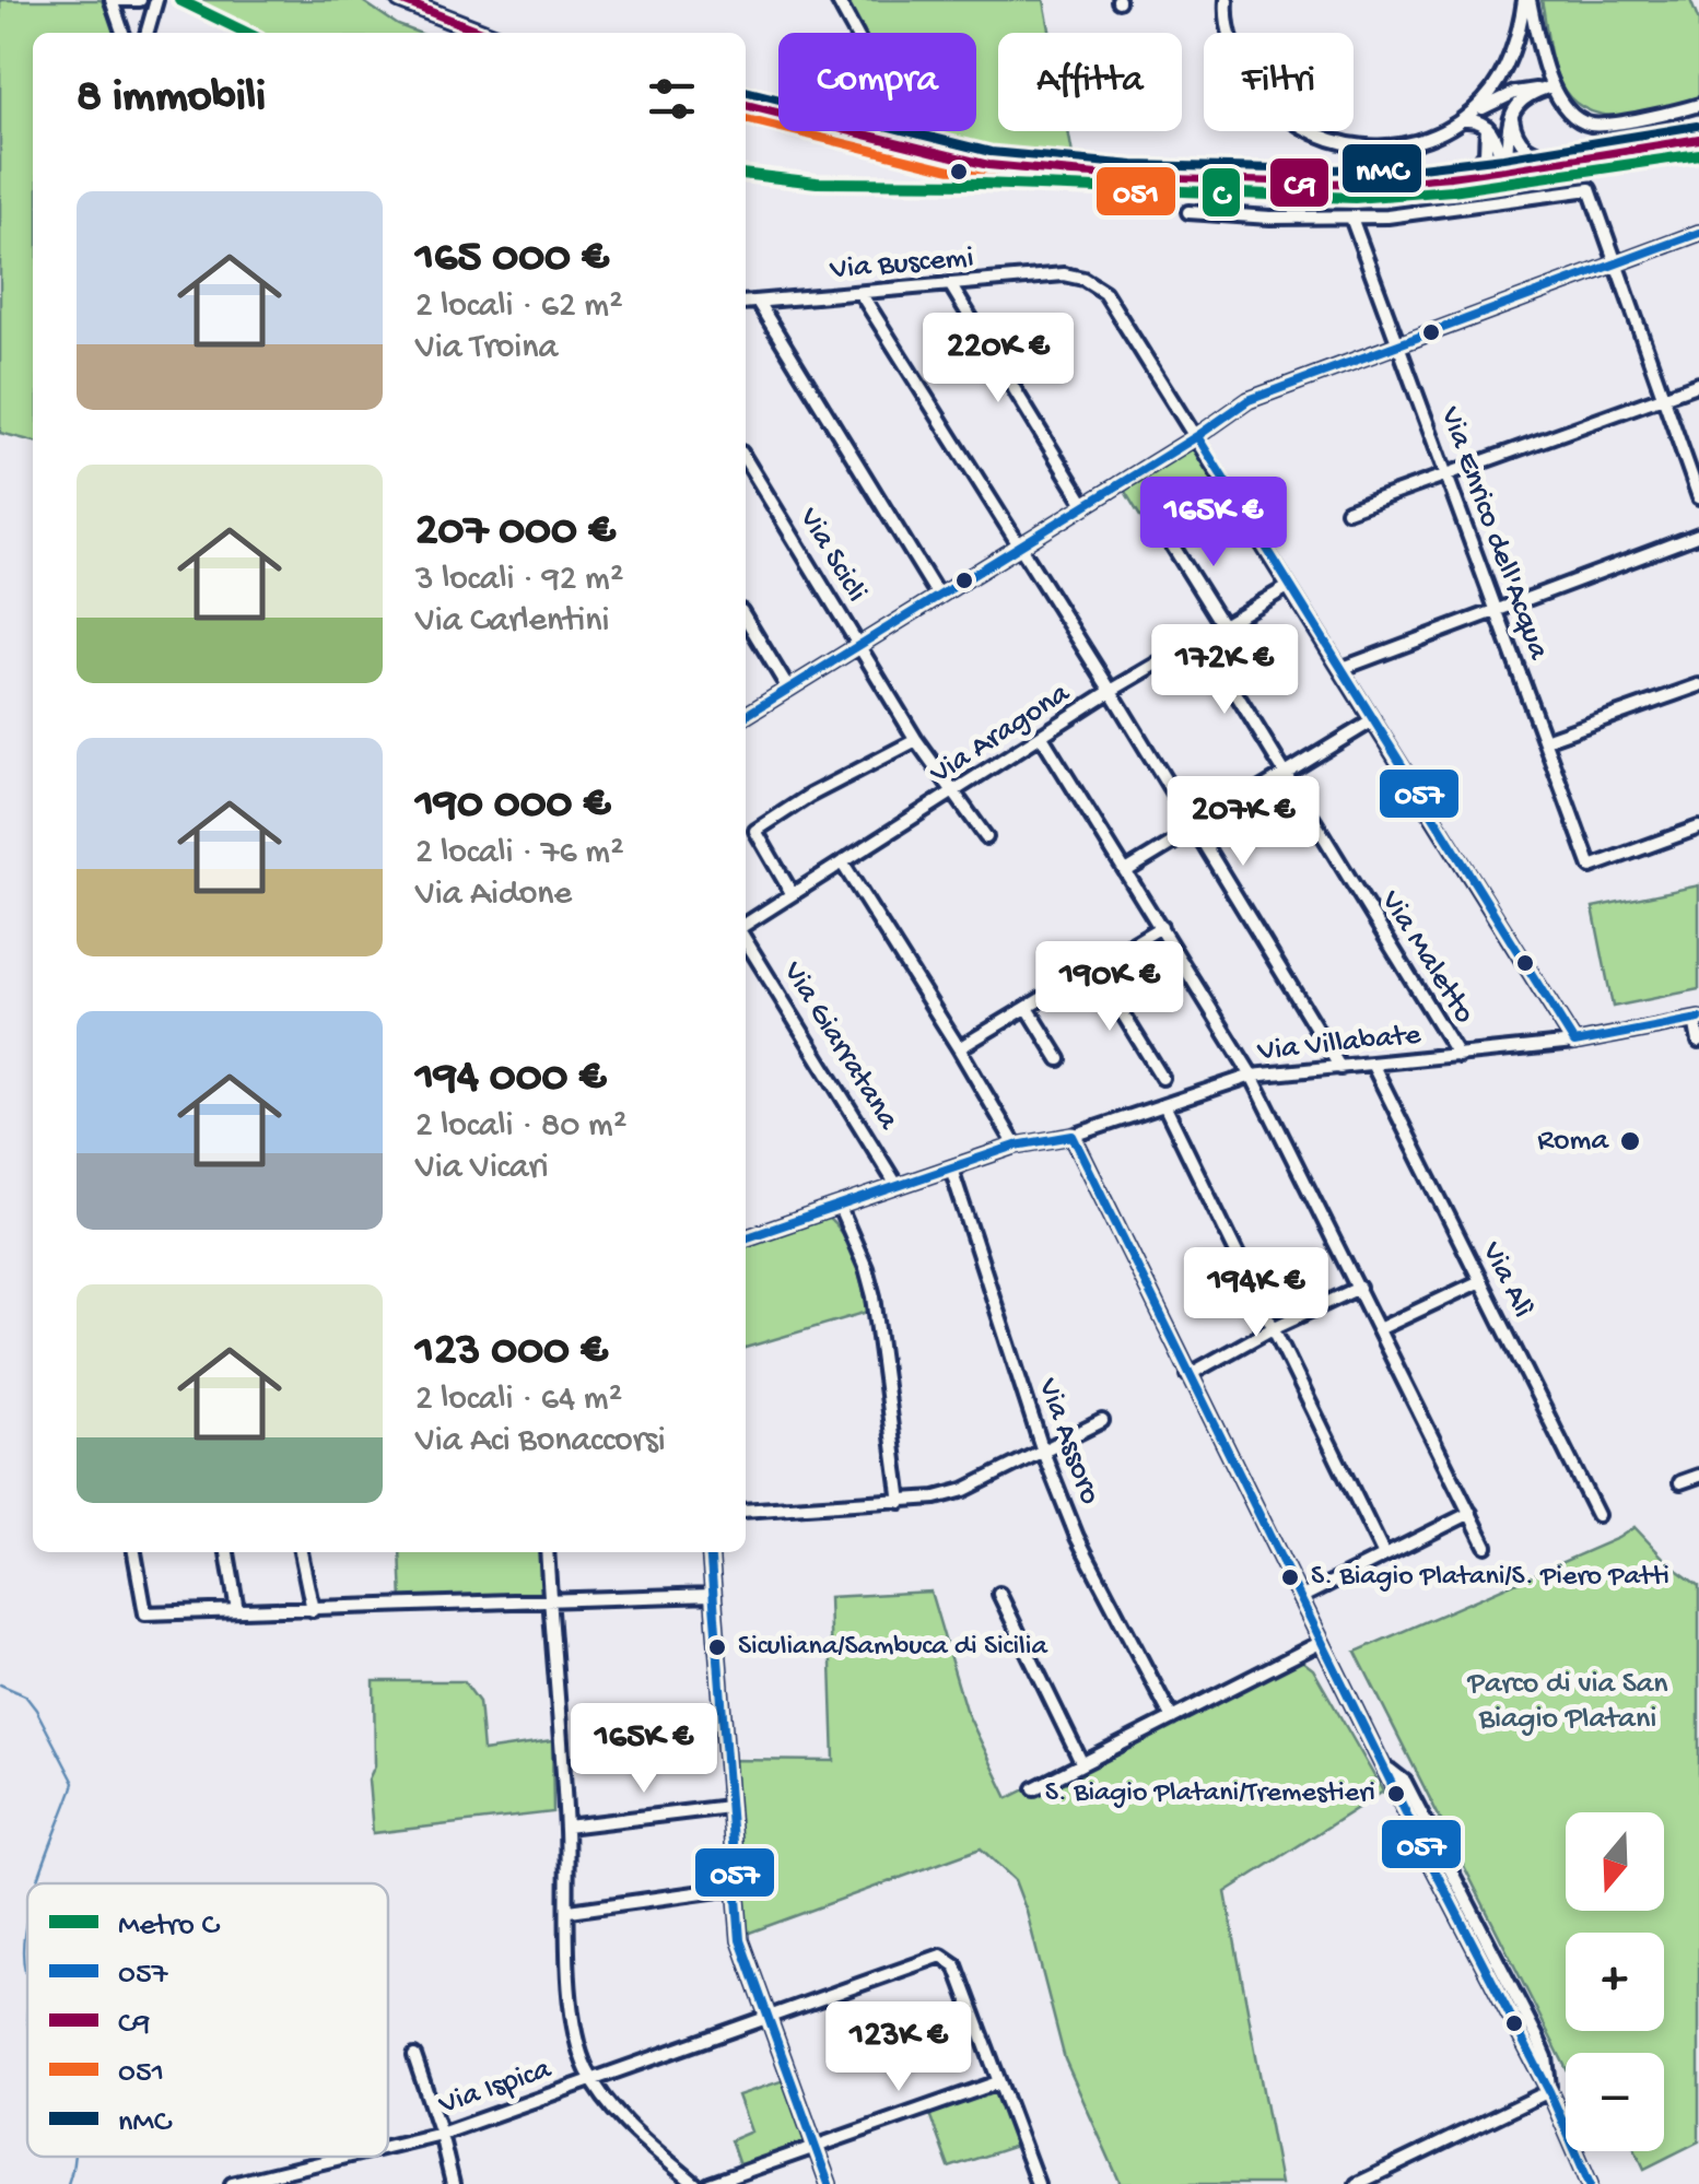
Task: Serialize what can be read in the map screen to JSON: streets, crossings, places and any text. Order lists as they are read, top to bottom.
{
  "streets": {
    "street": [
      "Via Buscemi",
      "Via Enrico dell'Acqua",
      "Via Scicli",
      "Via Aragona",
      "Via Maletto",
      "Via Villabate",
      "Via Giarratana",
      "Via Alì",
      "Via Assoro",
      "Via Ispica"
    ]
  },
  "crossings": [
    ["Via Scicli", "Via Aragona"],
    ["Via Aragona", "Via Maletto"],
    ["Via Maletto", "Via Villabate"],
    ["Via Villabate", "Via Giarratana"],
    ["Via Villabate", "Via Alì"],
    ["Via Villabate", "Via Assoro"]
  ],
  "parks": ["Parco di via San Biagio Platani"],
  "places": [
    "Roma",
    "S. Biagio Platani/S. Piero Patti",
    "Siculiana/Sambuca di Sicilia",
    "S. Biagio Platani/Tremestieri"
  ],
  "lines": [
    "metro line C",
    "transit line C9",
    "transit line nMC",
    "transit line 051",
    "transit line 057"
  ],
  "legend": [
    "Metro C",
    "057",
    "C9",
    "051",
    "nMC"
  ],
  "north": "bottom",
  "page": {
    "chip": ["Compra", "Affitta", "Filtri"],
    "heading": "8 immobili",
    "list": [
      {
        "name": "165 000 €",
        "note": "2 locali · 62 m² · Via Troina"
      },
      {
        "name": "207 000 €",
        "note": "3 locali · 92 m² · Via Carlentini"
      },
      {
        "name": "190 000 €",
        "note": "2 locali · 76 m² · Via Aidone"
      },
      {
        "name": "194 000 €",
        "note": "2 locali · 80 m² · Via Vicari"
      },
      {
        "name": "123 000 €",
        "note": "2 locali · 64 m² · Via Aci Bonaccorsi"
      }
    ],
    "price": [
      "220K €",
      "165K €",
      "172K €",
      "207K €",
      "190K €",
      "194K €",
      "165K €",
      "123K €"
    ],
    "map_buttons": ["+", "−"]
  }
}
